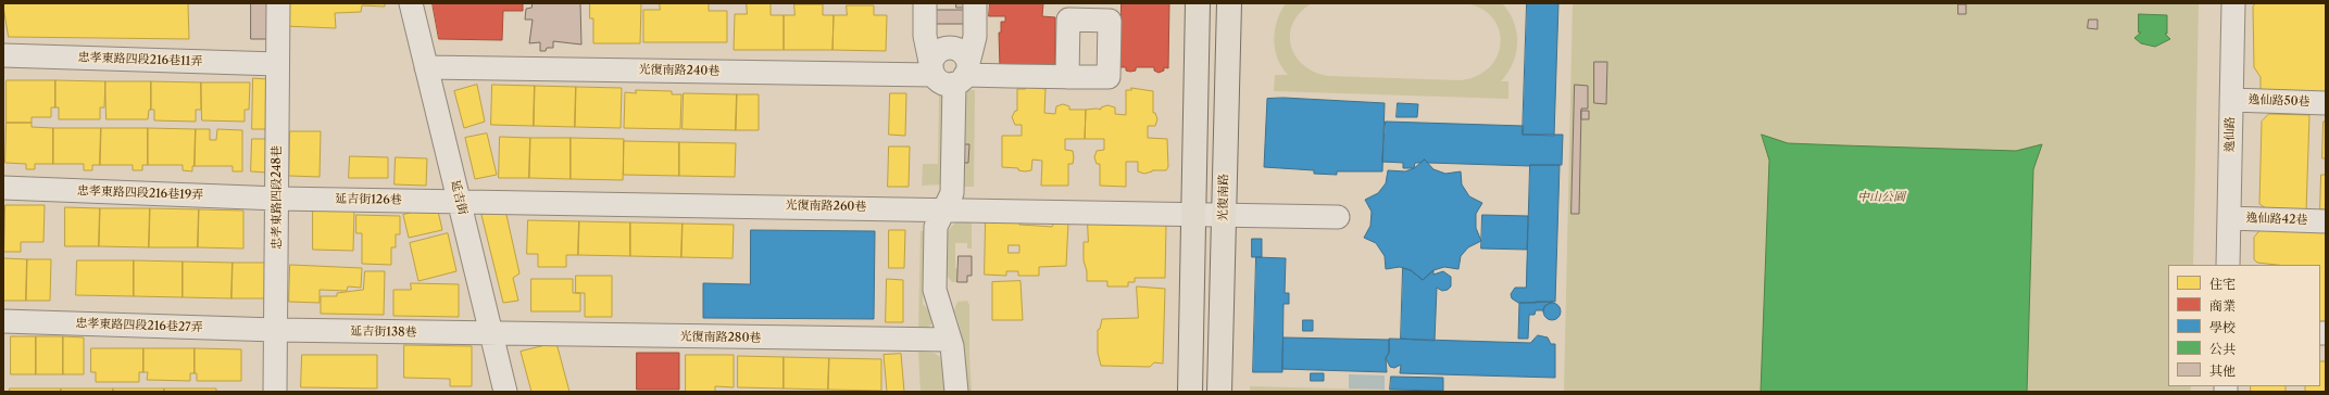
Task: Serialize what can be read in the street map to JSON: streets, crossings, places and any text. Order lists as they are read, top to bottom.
{
  "streets": {
    "main road": ["光復南路"],
    "street": [
      "忠孝東路四段216巷11弄",
      "光復南路240巷",
      "逸仙路50巷",
      "逸仙路",
      "忠孝東路四段216巷19弄",
      "忠孝東路四段248巷",
      "延吉街",
      "延吉街126巷",
      "光復南路260巷",
      "逸仙路42巷",
      "忠孝東路四段216巷27弄",
      "延吉街138巷",
      "光復南路280巷"
    ]
  },
  "crossings": [
    ["忠孝東路四段216巷11弄", "忠孝東路四段248巷"],
    ["光復南路240巷", "延吉街"],
    ["逸仙路50巷", "逸仙路"],
    ["逸仙路", "逸仙路42巷"],
    ["忠孝東路四段216巷19弄", "忠孝東路四段248巷"],
    ["忠孝東路四段216巷19弄", "延吉街126巷"],
    ["忠孝東路四段248巷", "延吉街126巷"],
    ["忠孝東路四段248巷", "忠孝東路四段216巷27弄"],
    ["忠孝東路四段248巷", "延吉街138巷"],
    ["延吉街", "延吉街126巷"],
    ["延吉街", "光復南路260巷"],
    ["延吉街", "延吉街138巷"],
    ["延吉街", "光復南路280巷"],
    ["光復南路", "光復南路260巷"],
    ["延吉街126巷", "光復南路260巷"],
    ["忠孝東路四段216巷27弄", "延吉街138巷"],
    ["延吉街138巷", "光復南路280巷"]
  ],
  "parks": ["中山公園"],
  "legend": [
    "住宅",
    "商業",
    "學校",
    "公共",
    "其他"
  ]
}
